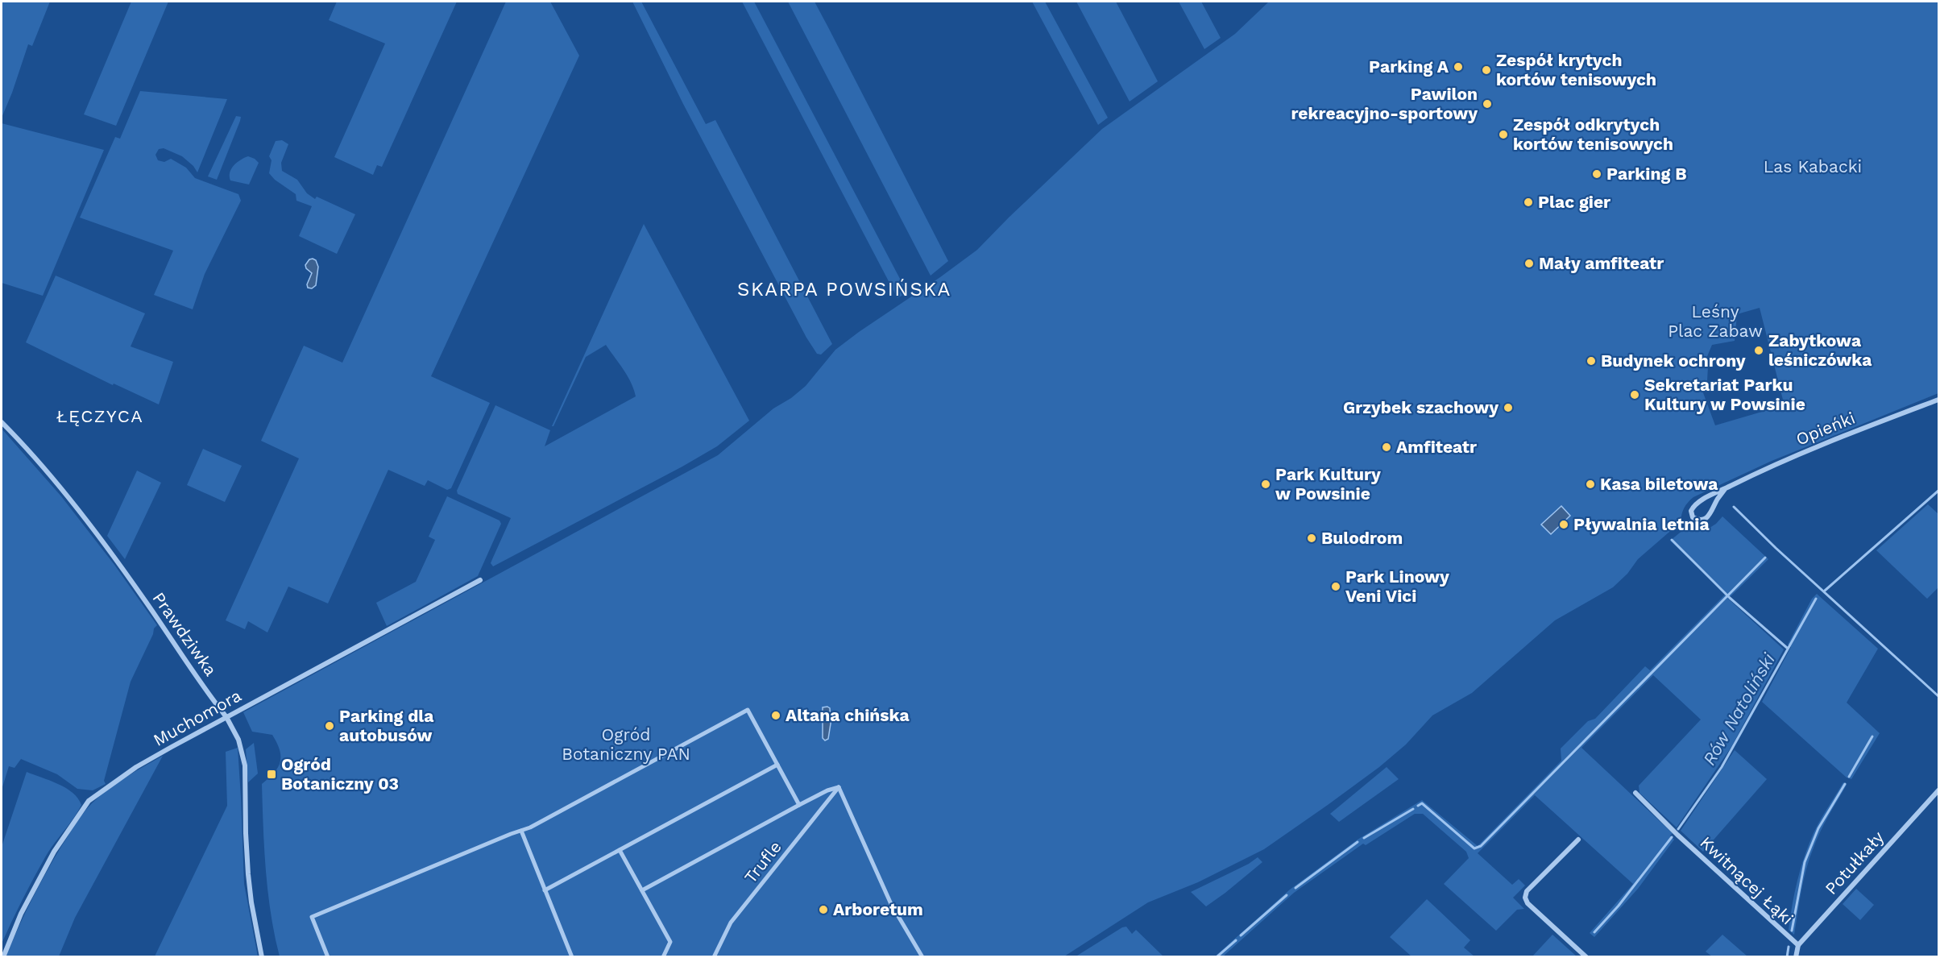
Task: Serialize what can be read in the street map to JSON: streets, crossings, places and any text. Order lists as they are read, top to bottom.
{
  "streets": {
    "street": [
      "Opieńki",
      "Prawdziwka",
      "Muchomora",
      "Trufle",
      "Potułkały",
      "Kwitnącej Łąki"
    ]
  },
  "crossings": [
    ["Prawdziwka", "Muchomora"],
    ["Potułkały", "Kwitnącej Łąki"]
  ],
  "districts": ["SKARPA POWSIŃSKA", "ŁĘCZYCA"],
  "water": ["Rów Natoliński"],
  "parks": ["Las Kabacki", "Leśny Plac Zabaw", "Ogród Botaniczny PAN"],
  "places": {
    "other": [
      "Parking A",
      "Zespół krytych kortów tenisowych",
      "Pawilon rekreacyjno-sportowy",
      "Zespół odkrytych kortów tenisowych",
      "Parking B",
      "Plac gier",
      "Mały amfiteatr",
      "Zabytkowa leśniczówka",
      "Budynek ochrony",
      "Sekretariat Parku Kultury w Powsinie",
      "Grzybek szachowy",
      "Amfiteatr",
      "Park Kultury w Powsinie",
      "Kasa biletowa",
      "Pływalnia letnia",
      "Bulodrom",
      "Park Linowy Veni Vici",
      "Altana chińska",
      "Parking dla autobusów",
      "Arboretum"
    ],
    "transit": ["Ogród Botaniczny 03"]
  }
}
